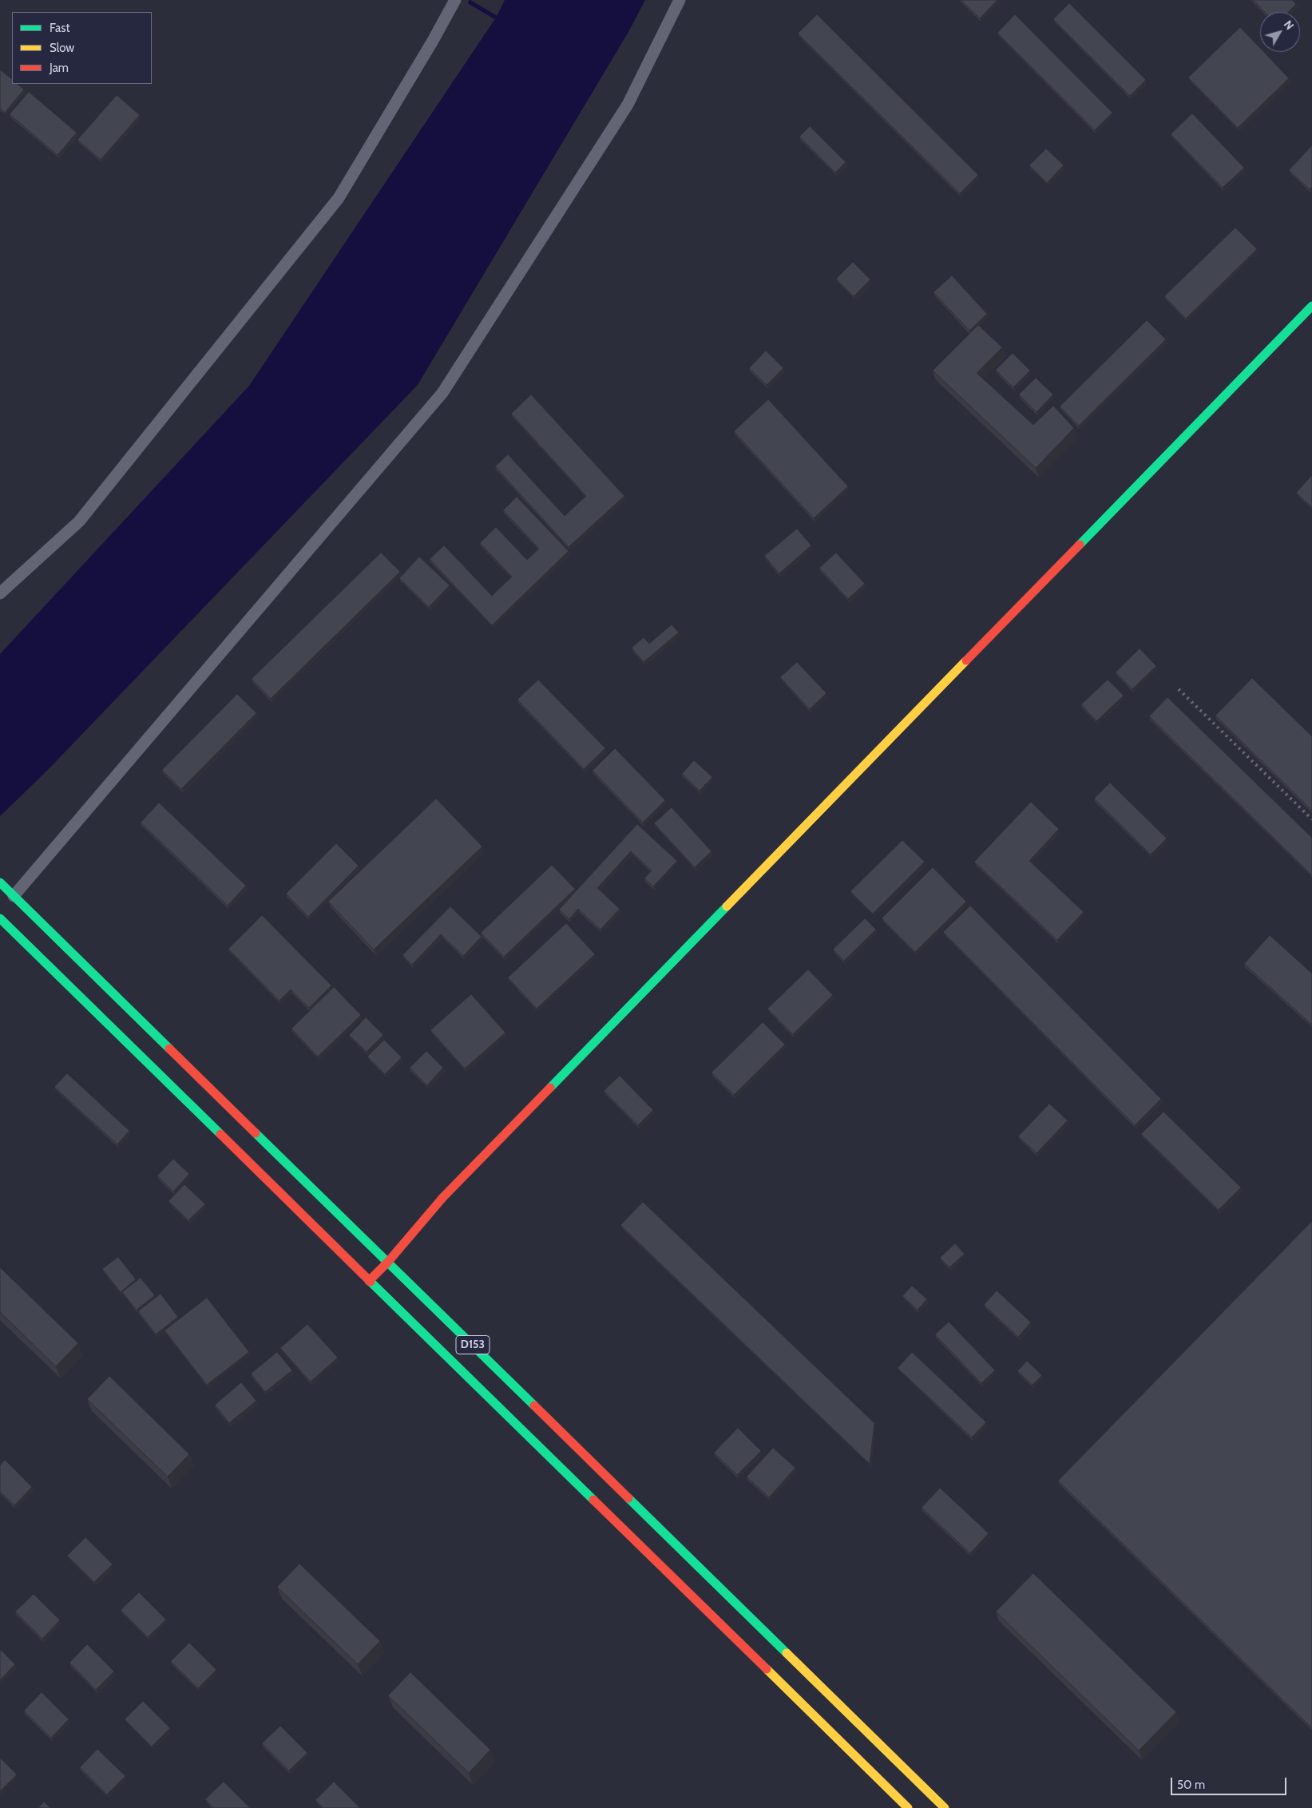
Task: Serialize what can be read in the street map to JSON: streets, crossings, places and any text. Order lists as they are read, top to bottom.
{
  "streets": {
    "main road": ["D153"]
  },
  "legend": ["Fast", "Slow", "Jam"],
  "scale_bar": "50 m",
  "north": "top right"
}
